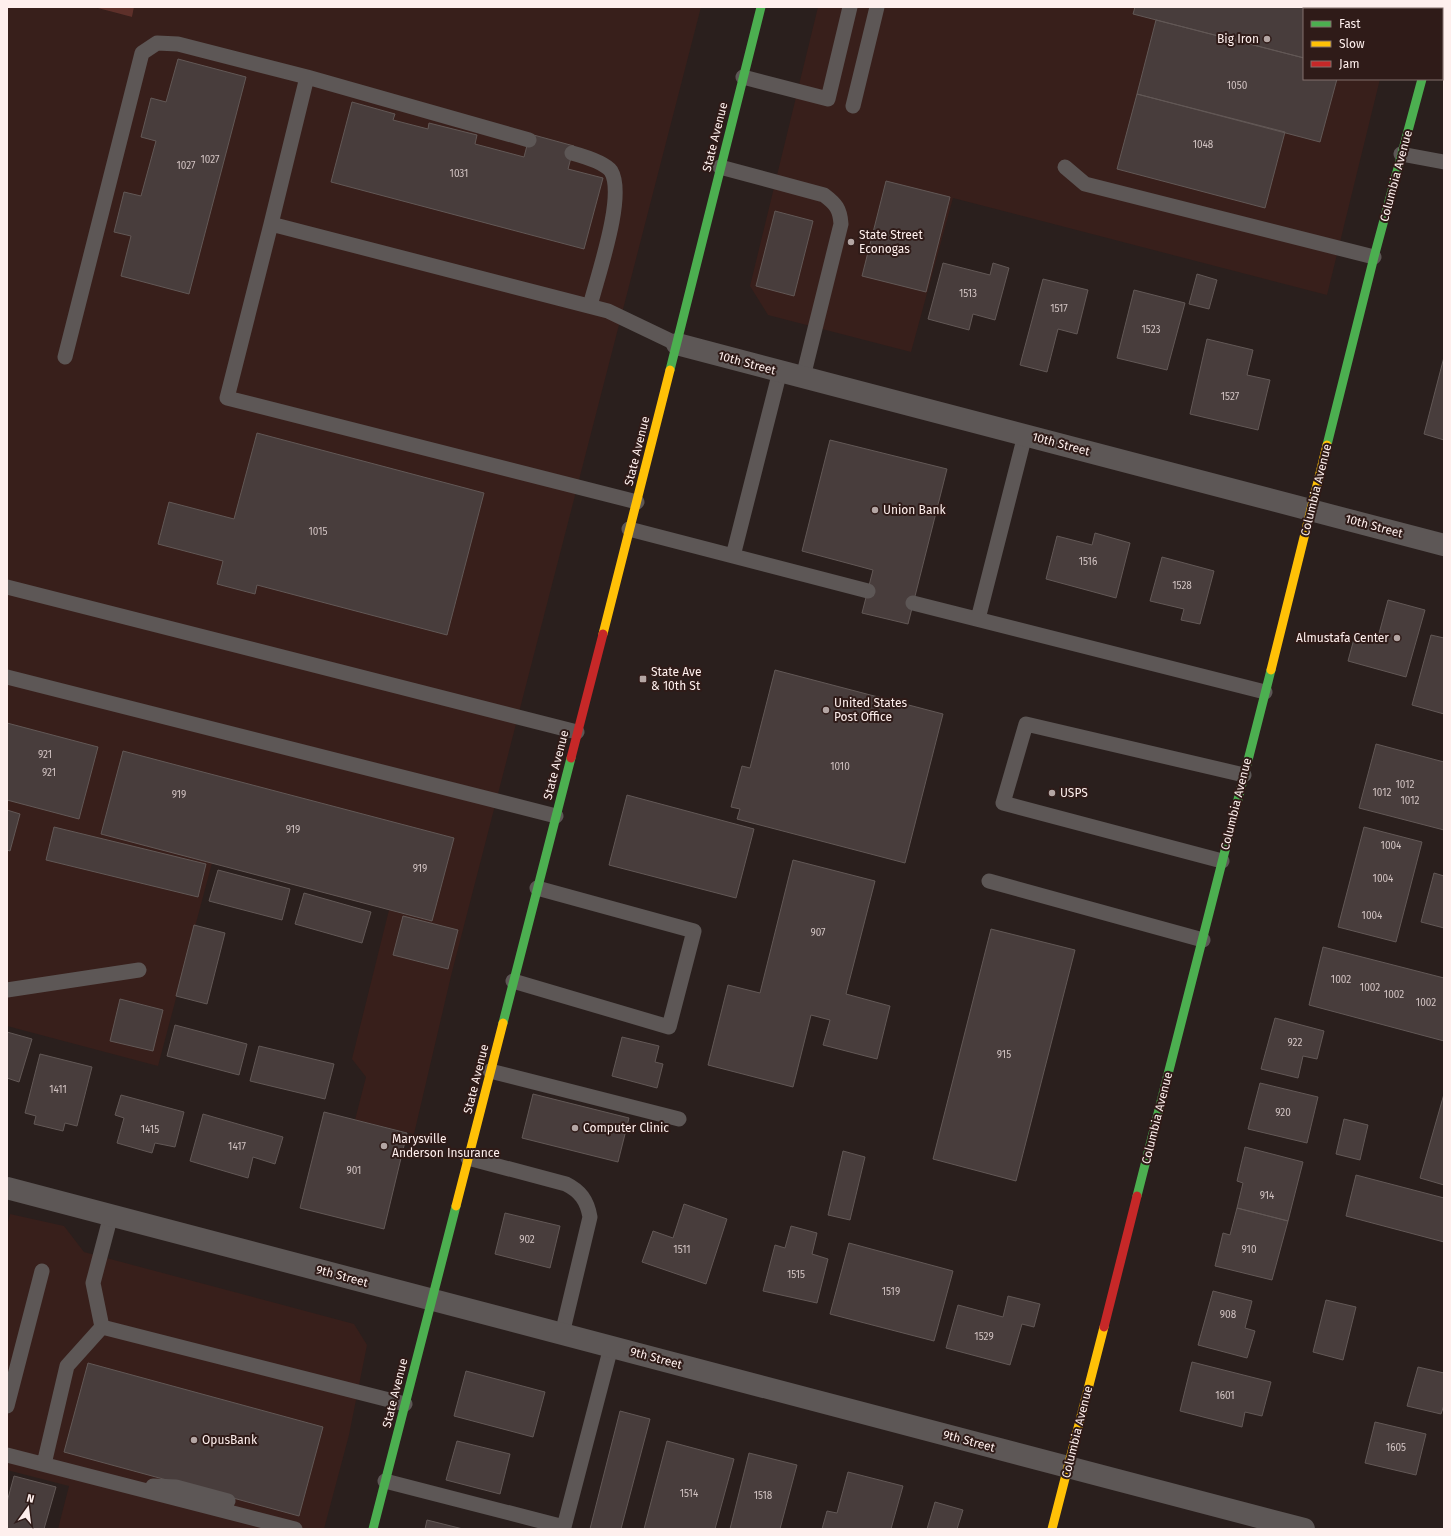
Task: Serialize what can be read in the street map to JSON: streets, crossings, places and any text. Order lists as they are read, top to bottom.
{
  "streets": {
    "main road": ["State Avenue", "Columbia Avenue"],
    "street": ["10th Street", "9th Street"]
  },
  "crossings": [
    ["State Avenue", "10th Street"],
    ["State Avenue", "9th Street"],
    ["Columbia Avenue", "10th Street"],
    ["Columbia Avenue", "9th Street"]
  ],
  "places": {
    "other": [
      "Big Iron",
      "State Street Econogas",
      "Union Bank",
      "Almustafa Center",
      "United States Post Office",
      "USPS",
      "Computer Clinic",
      "Marysville Anderson Insurance",
      "OpusBank"
    ],
    "transit": ["State Ave & 10th St"]
  },
  "house_numbers": [
    "1050",
    "1048",
    "1027",
    "1027",
    "1031",
    "1513",
    "1517",
    "1523",
    "1527",
    "1015",
    "1516",
    "1528",
    "921",
    "1010",
    "921",
    "1012",
    "1012",
    "919",
    "1012",
    "919",
    "1004",
    "919",
    "1004",
    "1004",
    "907",
    "1002",
    "1002",
    "1002",
    "1002",
    "922",
    "915",
    "1411",
    "920",
    "1415",
    "1417",
    "901",
    "914",
    "902",
    "1511",
    "910",
    "1515",
    "1519",
    "908",
    "1529",
    "1601",
    "1605",
    "1514",
    "1518"
  ],
  "legend": ["Fast", "Slow", "Jam"],
  "north": "top"
}
